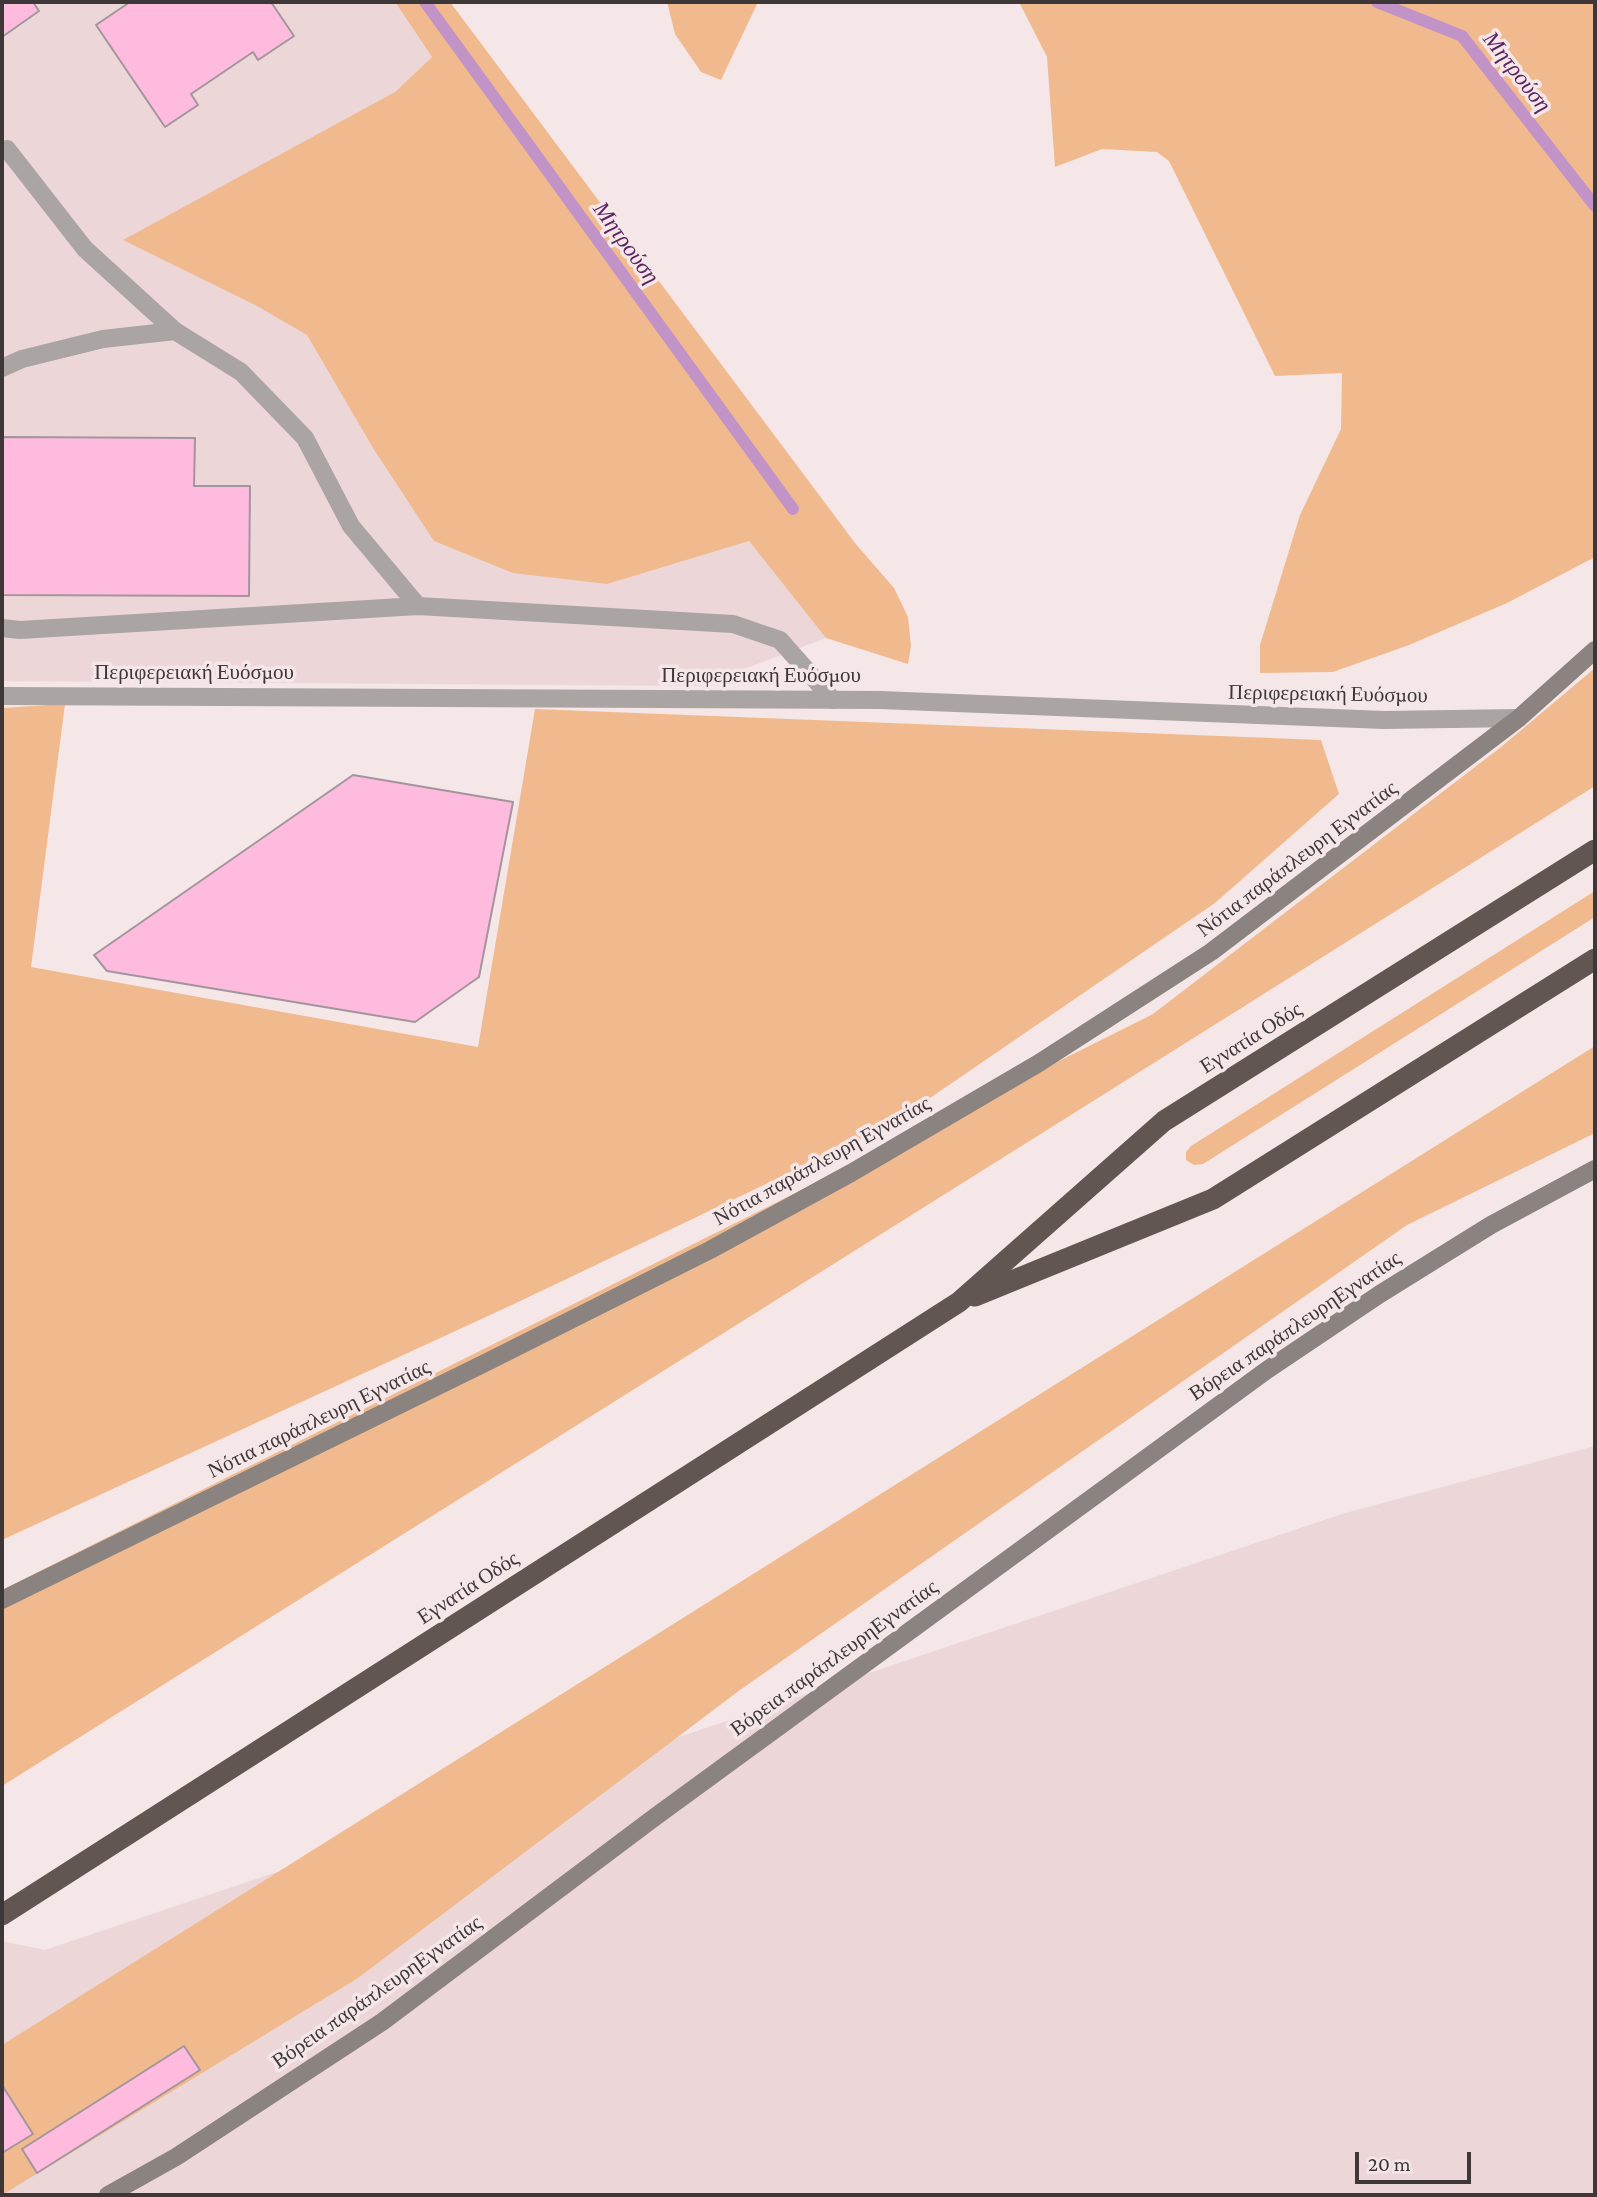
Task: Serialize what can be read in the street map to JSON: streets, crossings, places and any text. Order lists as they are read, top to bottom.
{
  "streets": {
    "highway": ["Εγνατία Οδός"],
    "street": ["Περιφερειακή Ευόσμου", "Νότια παράπλευρη Εγνατίας", "Βόρεια παράπλευρηΕγνατίας"]
  },
  "crossings": [
    ["Περιφερειακή Ευόσμου", "Νότια παράπλευρη Εγνατίας"]
  ],
  "water": ["Μητρούση"],
  "scale_bar": "20 m"
}
